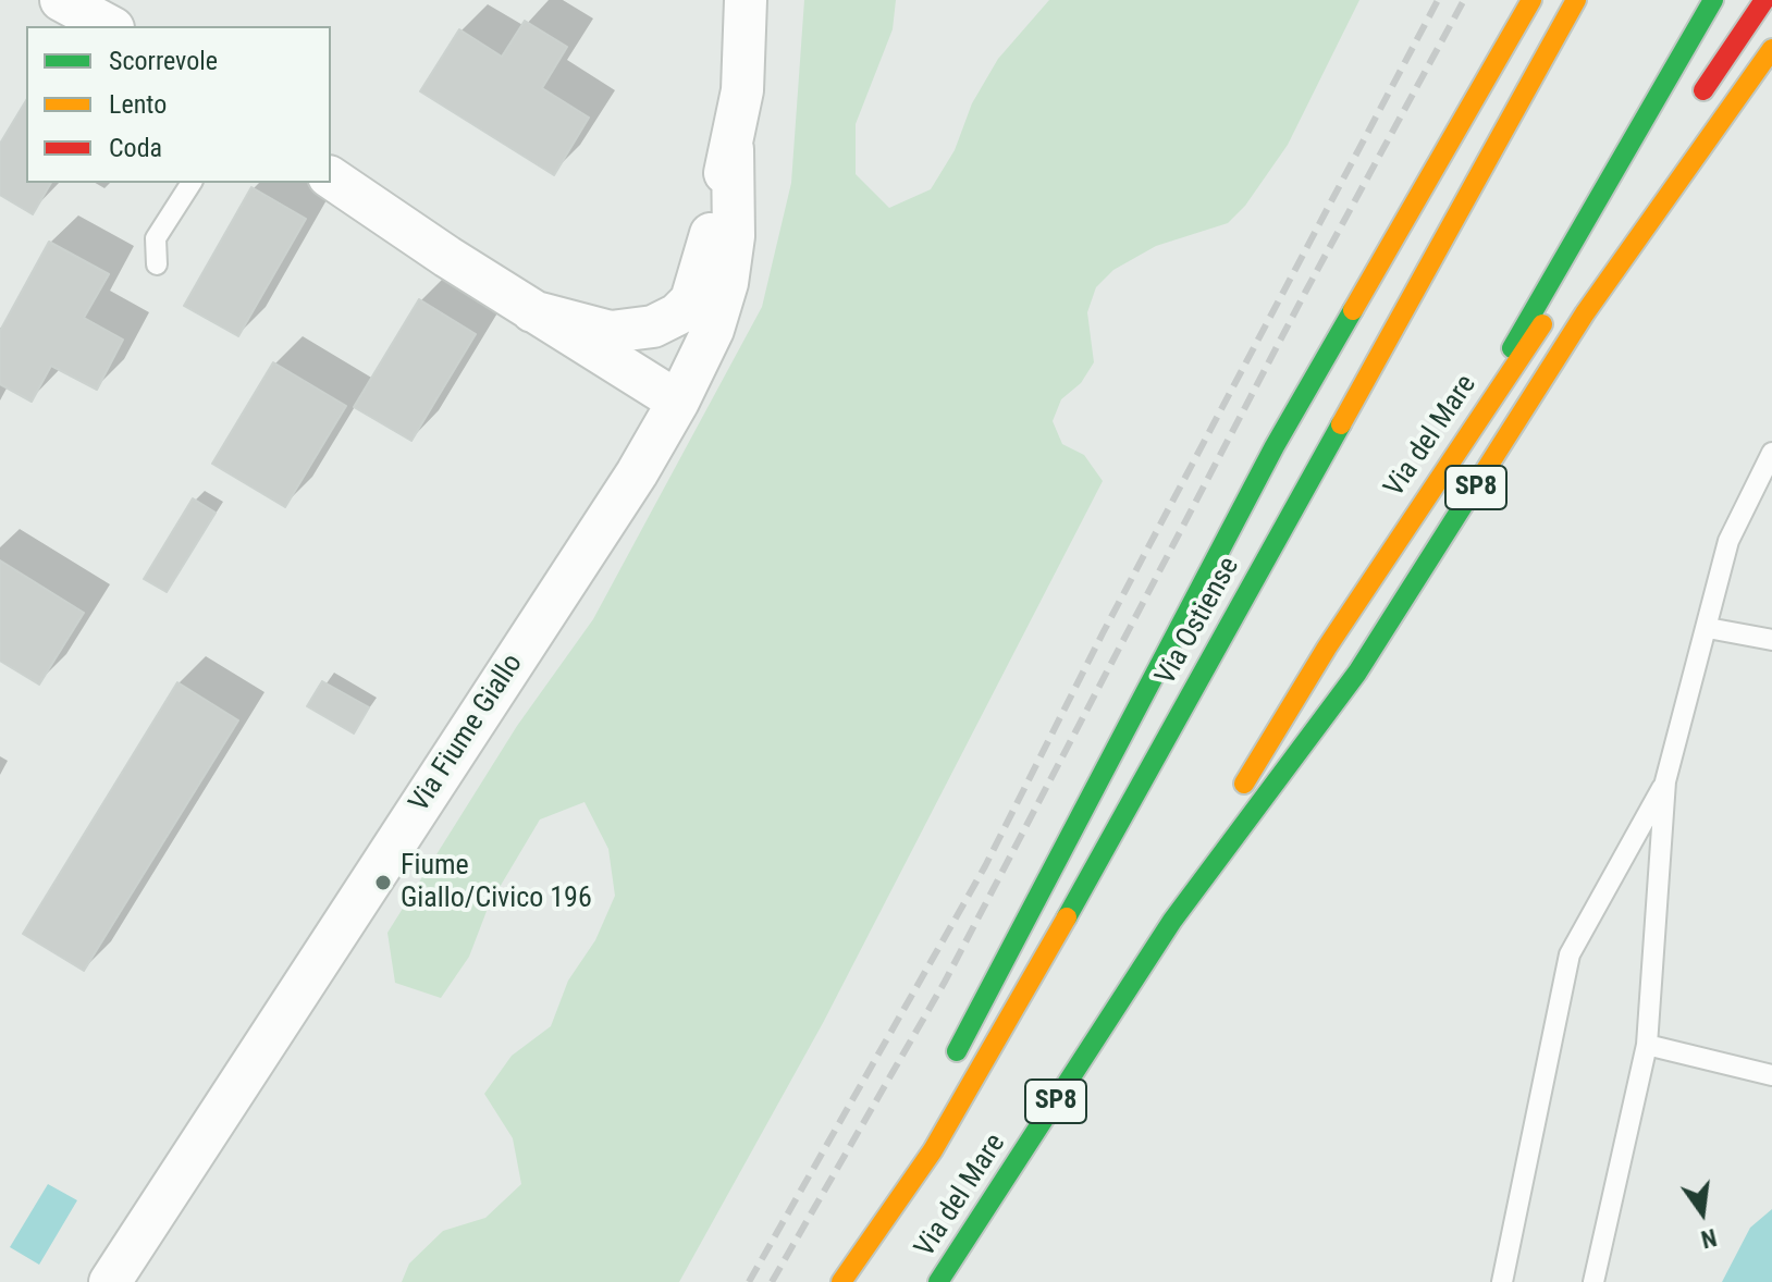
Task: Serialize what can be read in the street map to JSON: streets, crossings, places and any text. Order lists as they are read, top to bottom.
{
  "streets": {
    "main road": ["Via del Mare", "SP8", "Via Ostiense"],
    "street": ["Via Fiume Giallo"]
  },
  "places": ["Fiume Giallo/Civico 196"],
  "legend": ["Scorrevole", "Lento", "Coda"],
  "north": "bottom"
}
